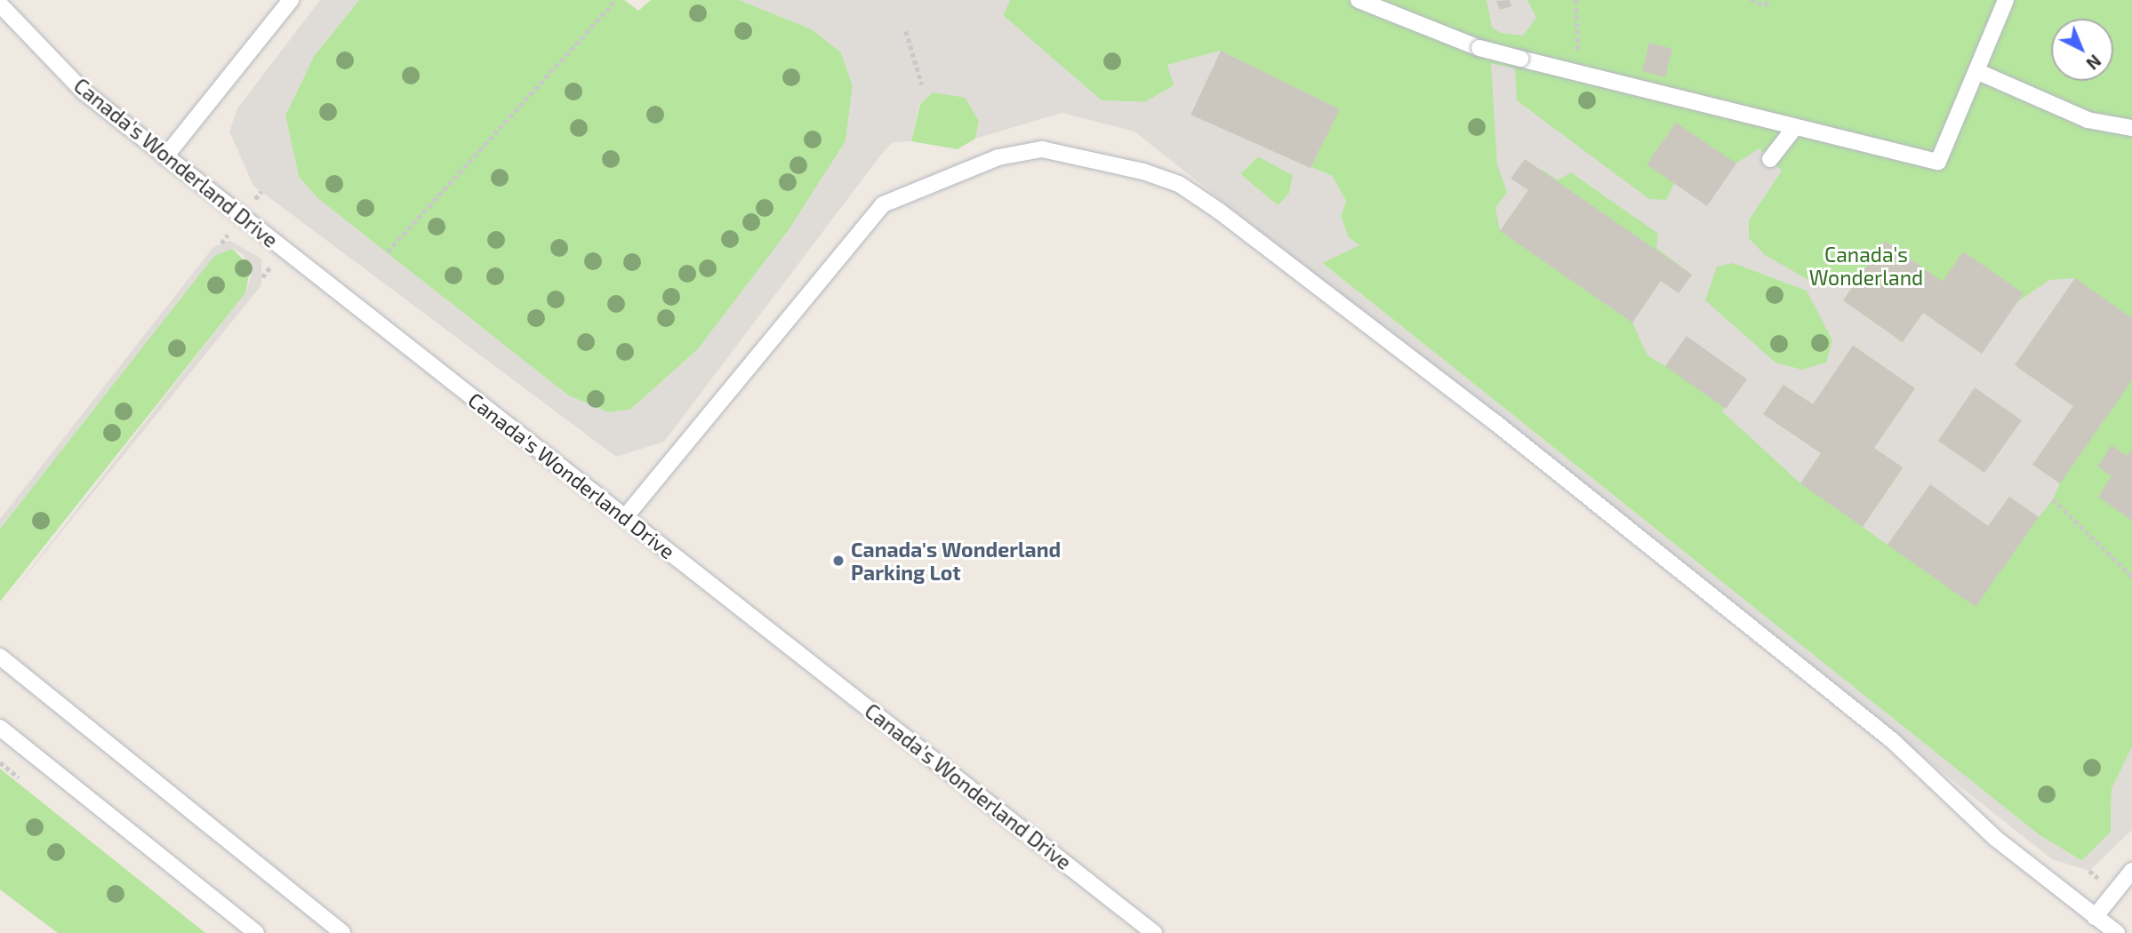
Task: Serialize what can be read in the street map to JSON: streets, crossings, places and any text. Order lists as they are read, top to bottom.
{
  "streets": {
    "lane": ["Canada's Wonderland Drive"]
  },
  "parks": ["Canada's Wonderland"],
  "places": ["Canada's Wonderland Parking Lot"],
  "north": "bottom right"
}
